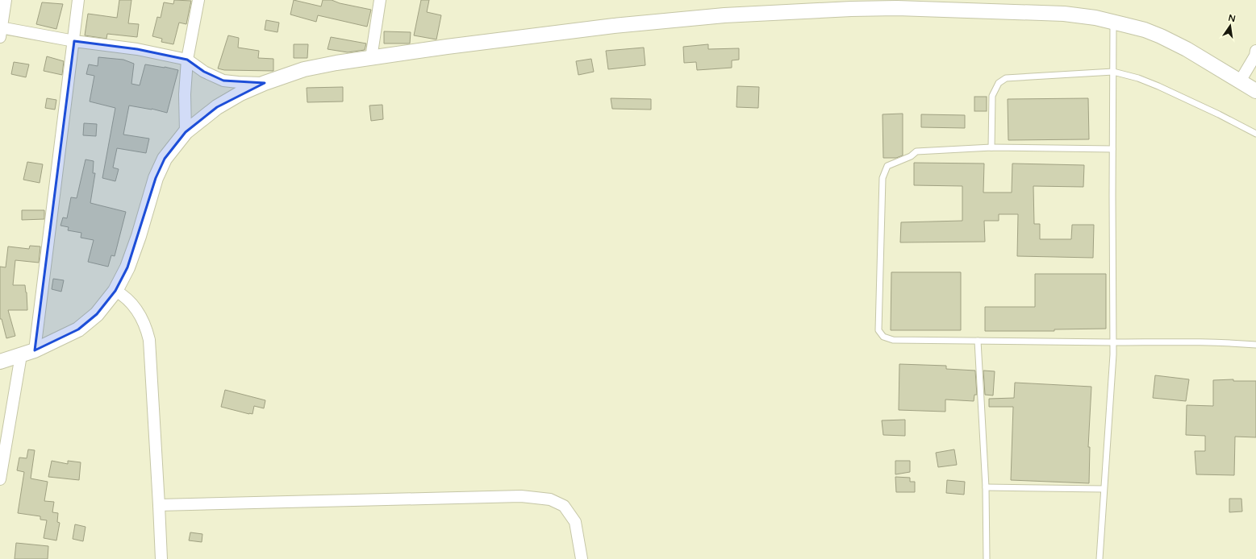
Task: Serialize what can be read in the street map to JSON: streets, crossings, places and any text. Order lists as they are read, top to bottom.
{
  "north": "top"
}
